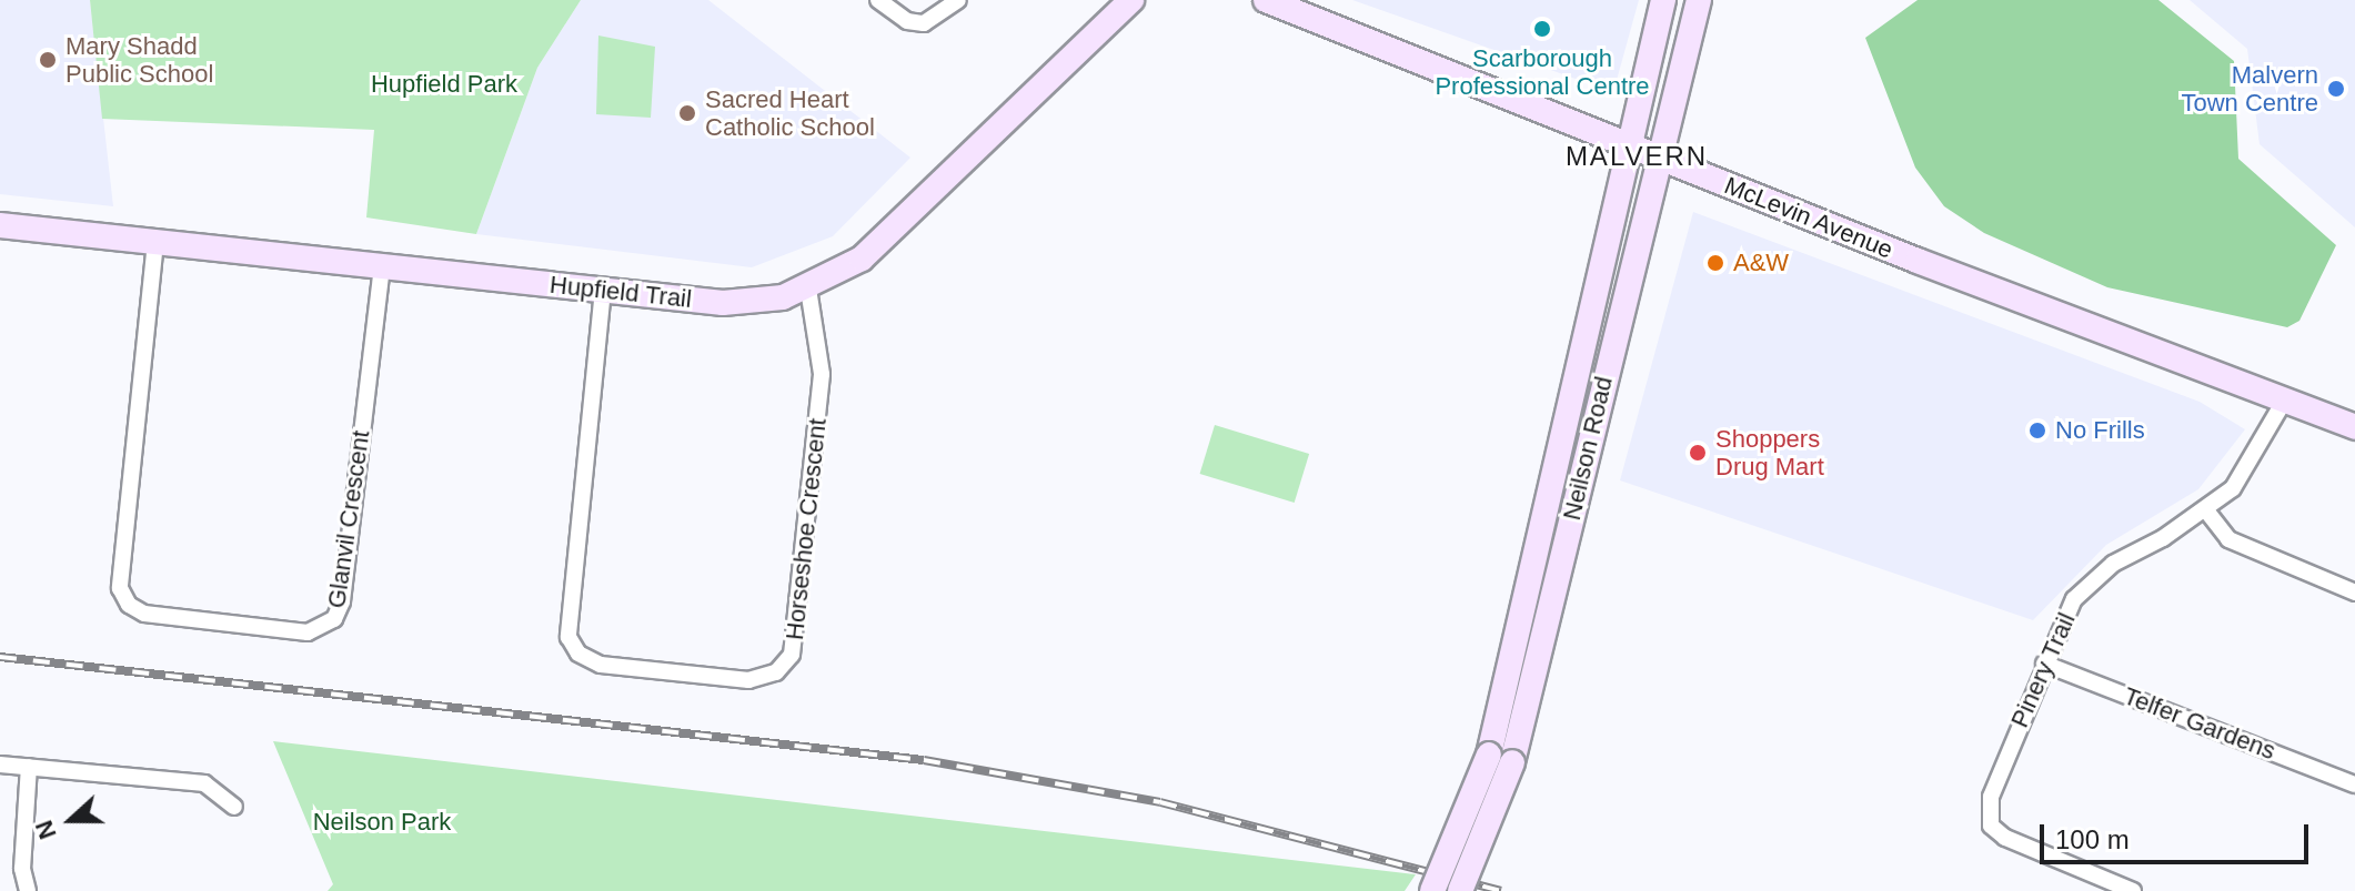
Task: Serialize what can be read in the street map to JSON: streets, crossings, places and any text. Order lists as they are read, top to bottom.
{
  "streets": {
    "street": [
      "McLevin Avenue",
      "Hupfield Trail",
      "Neilson Road",
      "Glanvil Crescent",
      "Horseshoe Crescent",
      "Pinery Trail",
      "Telfer Gardens"
    ]
  },
  "crossings": [
    ["McLevin Avenue", "Neilson Road"],
    ["McLevin Avenue", "Pinery Trail"],
    ["Hupfield Trail", "Glanvil Crescent"],
    ["Hupfield Trail", "Horseshoe Crescent"],
    ["Pinery Trail", "Telfer Gardens"]
  ],
  "districts": ["MALVERN"],
  "parks": ["Hupfield Park", "Neilson Park"],
  "places": [
    "Scarborough Professional Centre",
    "Mary Shadd Public School",
    "Malvern Town Centre",
    "Sacred Heart Catholic School",
    "A&W",
    "No Frills",
    "Shoppers Drug Mart"
  ],
  "scale_bar": "100 m",
  "north": "left"
}
